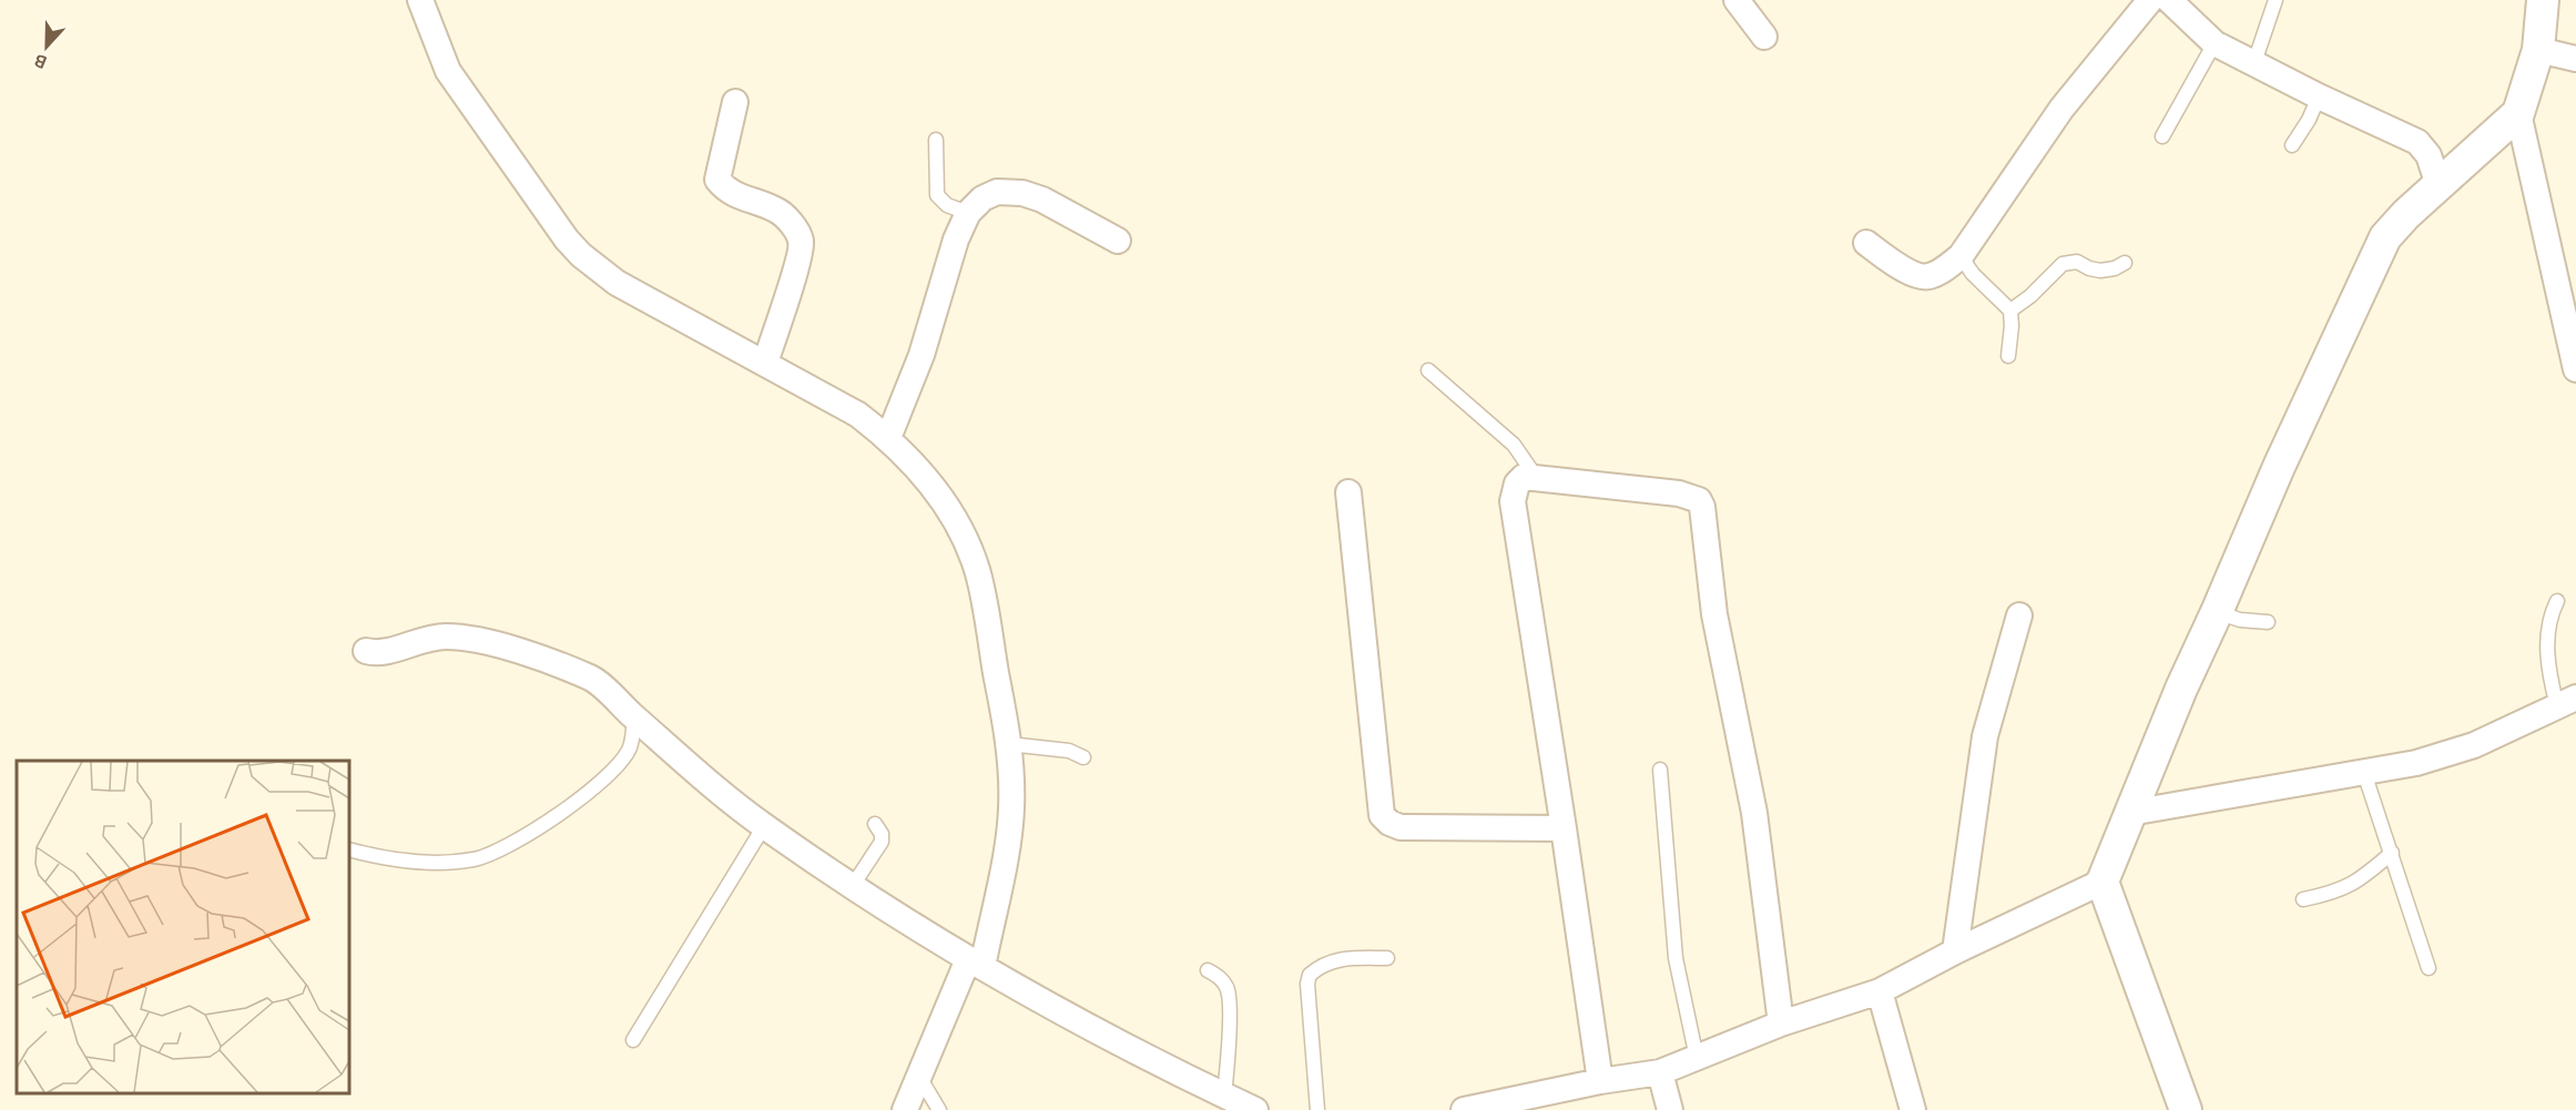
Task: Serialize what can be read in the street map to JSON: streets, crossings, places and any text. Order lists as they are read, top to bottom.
{
  "north": "bottom"
}
